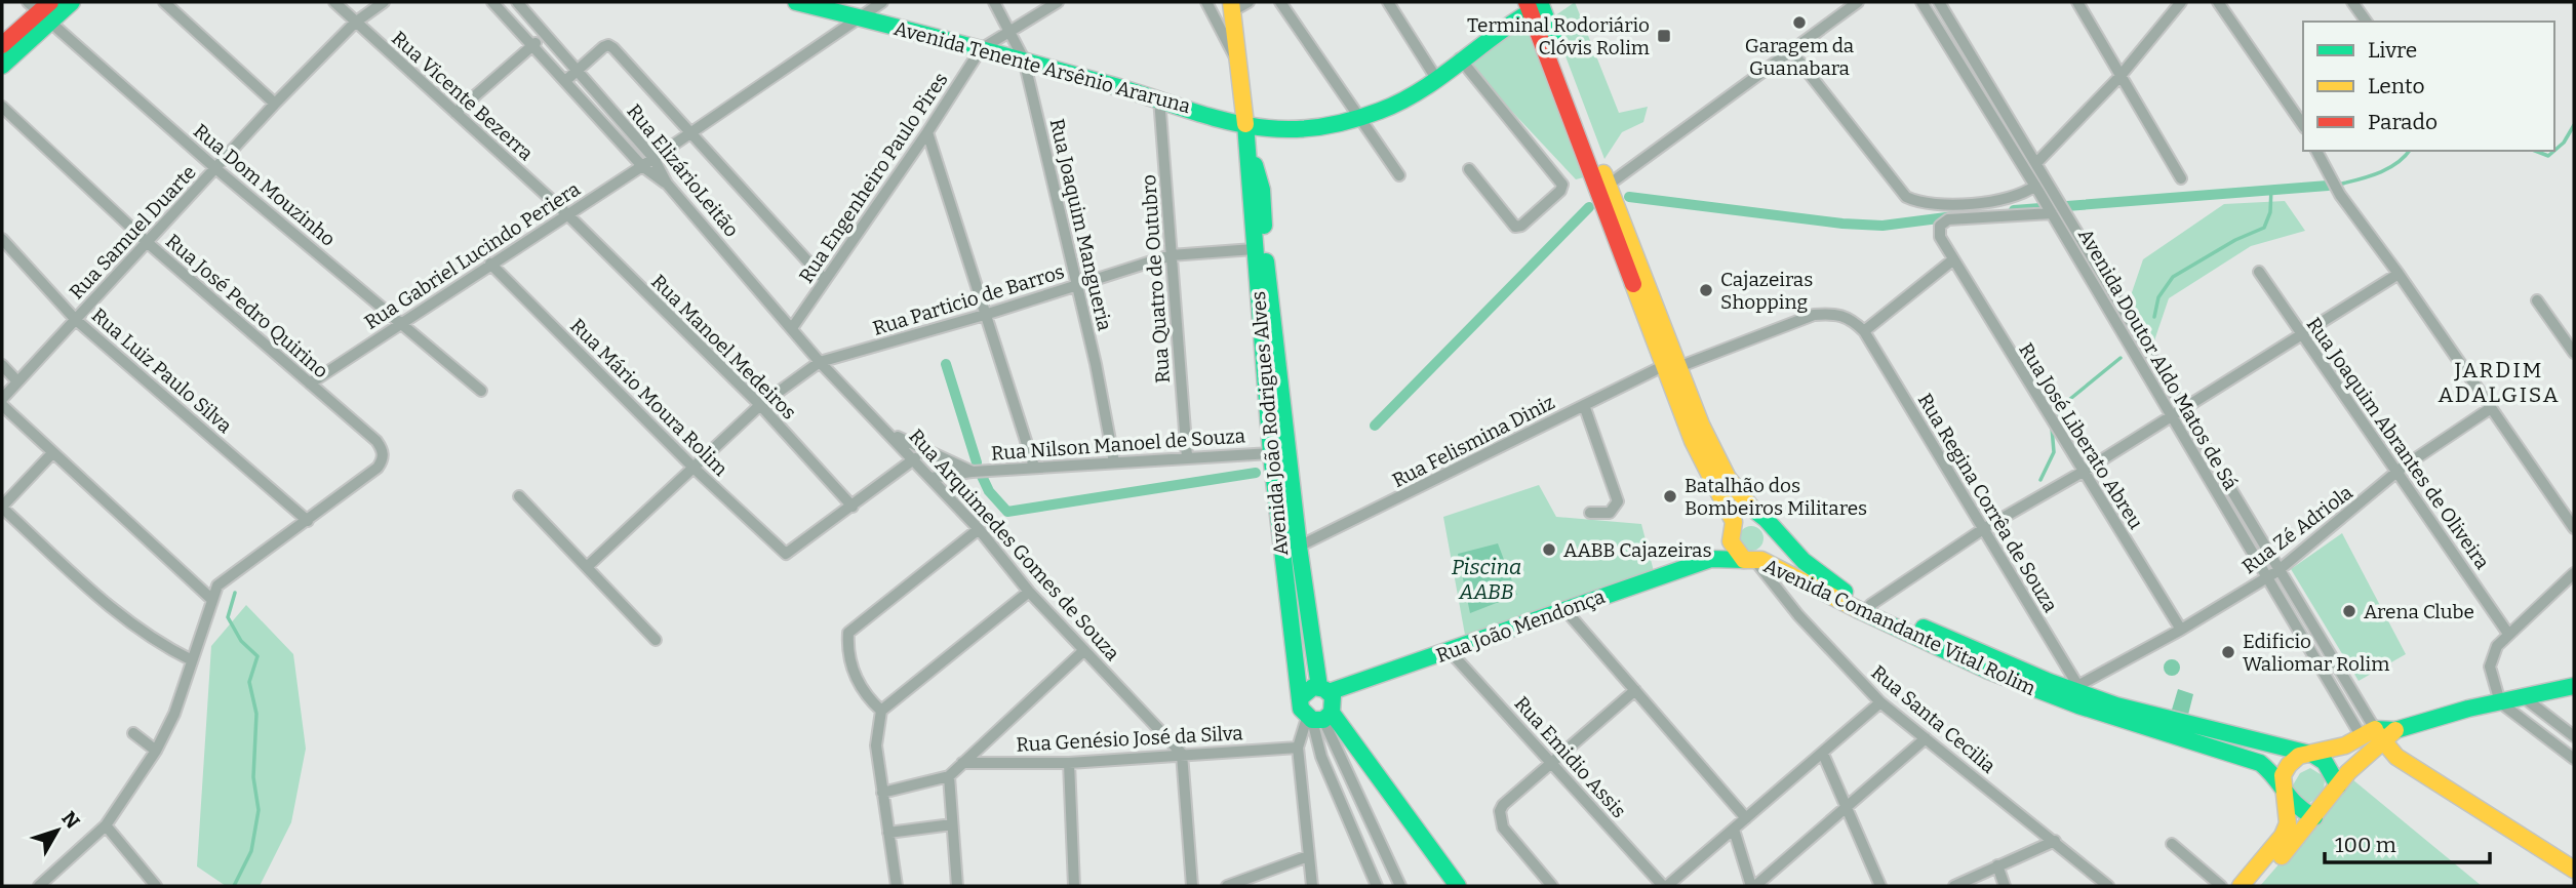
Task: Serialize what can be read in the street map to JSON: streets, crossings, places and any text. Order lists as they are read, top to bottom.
{
  "streets": {
    "main road": [
      "Avenida Tenente Arsênio Araruna",
      "Avenida João Rodrigues Alves",
      "Rua João Mendonça",
      "Avenida Comandante Vital Rolim"
    ],
    "street": [
      "Rua Vicente Bezerra",
      "Rua ElizárioLeitão",
      "Rua Engenheiro Paulo Pires",
      "Rua Dom Mouzinho",
      "Rua Joaquim Mangueria",
      "Rua Samuel Duarte",
      "Rua Gabriel Lucindo Periera",
      "Rua Quatro de Outubro",
      "Rua Particio de Barros",
      "Rua José Pedro Quirino",
      "Rua Manoel Medeiros",
      "Avenida Doutor Aldo Matos de Sá",
      "Rua Luiz Paulo Silva",
      "Rua Mário Moura Rolim",
      "Rua José Liberato Abreu",
      "Rua Felismina Diniz",
      "Rua Joaquim Abrantes de Oliveira",
      "Rua Nilson Manoel de Souza",
      "Rua Regina Corrêa de Souza",
      "Rua Zé Adriola",
      "Rua Arquimedes Gomes de Souza",
      "Rua Santa Cecilia",
      "Rua Genésio José da Silva",
      "Rua Emidio Assis"
    ]
  },
  "crossings": [
    ["Avenida Tenente Arsênio Araruna", "Rua Engenheiro Paulo Pires"],
    ["Avenida Tenente Arsênio Araruna", "Rua Joaquim Mangueria"],
    ["Avenida Tenente Arsênio Araruna", "Rua Gabriel Lucindo Periera"],
    ["Avenida Tenente Arsênio Araruna", "Rua Quatro de Outubro"],
    ["Avenida Tenente Arsênio Araruna", "Avenida João Rodrigues Alves"],
    ["Avenida Tenente Arsênio Araruna", "Avenida Comandante Vital Rolim"],
    ["Rua Vicente Bezerra", "Rua Samuel Duarte"],
    ["Rua Vicente Bezerra", "Rua Gabriel Lucindo Periera"],
    ["Rua Vicente Bezerra", "Rua Manoel Medeiros"],
    ["Rua ElizárioLeitão", "Rua Engenheiro Paulo Pires"],
    ["Rua ElizárioLeitão", "Rua Gabriel Lucindo Periera"],
    ["Rua ElizárioLeitão", "Rua Particio de Barros"],
    ["Rua ElizárioLeitão", "Rua Arquimedes Gomes de Souza"],
    ["Rua Engenheiro Paulo Pires", "Rua Joaquim Mangueria"],
    ["Rua Dom Mouzinho", "Rua Samuel Duarte"],
    ["Rua Dom Mouzinho", "Rua Gabriel Lucindo Periera"],
    ["Rua Joaquim Mangueria", "Rua Particio de Barros"],
    ["Rua Joaquim Mangueria", "Rua Nilson Manoel de Souza"],
    ["Rua Samuel Duarte", "Rua José Pedro Quirino"],
    ["Rua Samuel Duarte", "Rua Luiz Paulo Silva"],
    ["Rua Gabriel Lucindo Periera", "Rua José Pedro Quirino"],
    ["Rua Gabriel Lucindo Periera", "Rua Manoel Medeiros"],
    ["Rua Gabriel Lucindo Periera", "Rua Mário Moura Rolim"],
    ["Rua Quatro de Outubro", "Rua Particio de Barros"],
    ["Rua Quatro de Outubro", "Rua Nilson Manoel de Souza"],
    ["Rua Particio de Barros", "Avenida João Rodrigues Alves"],
    ["Rua Particio de Barros", "Rua Arquimedes Gomes de Souza"],
    ["Rua José Pedro Quirino", "Rua Luiz Paulo Silva"],
    ["Rua Manoel Medeiros", "Rua Mário Moura Rolim"],
    ["Avenida Doutor Aldo Matos de Sá", "Rua José Liberato Abreu"],
    ["Avenida Doutor Aldo Matos de Sá", "Rua Zé Adriola"],
    ["Avenida João Rodrigues Alves", "Rua Felismina Diniz"],
    ["Avenida João Rodrigues Alves", "Rua Nilson Manoel de Souza"],
    ["Avenida João Rodrigues Alves", "Rua João Mendonça"],
    ["Rua José Liberato Abreu", "Rua Zé Adriola"],
    ["Rua Felismina Diniz", "Rua Regina Corrêa de Souza"],
    ["Rua Felismina Diniz", "Avenida Comandante Vital Rolim"],
    ["Rua Joaquim Abrantes de Oliveira", "Rua Zé Adriola"],
    ["Rua Nilson Manoel de Souza", "Rua Arquimedes Gomes de Souza"],
    ["Rua Regina Corrêa de Souza", "Rua Zé Adriola"],
    ["Rua Regina Corrêa de Souza", "Avenida Comandante Vital Rolim"],
    ["Rua Zé Adriola", "Avenida Comandante Vital Rolim"],
    ["Rua Arquimedes Gomes de Souza", "Rua Genésio José da Silva"],
    ["Rua João Mendonça", "Rua Emidio Assis"],
    ["Avenida Comandante Vital Rolim", "Rua Santa Cecilia"]
  ],
  "districts": ["JARDIM ADALGISA"],
  "water": ["Piscina AABB"],
  "places": {
    "other": [
      "Garagem da Guanabara",
      "Cajazeiras Shopping",
      "Batalhão dos Bombeiros Militares",
      "AABB Cajazeiras",
      "Arena Clube",
      "Edificio Waliomar Rolim"
    ],
    "transit": ["Terminal Rodoriário Clóvis Rolim"]
  },
  "legend": ["Livre", "Lento", "Parado"],
  "scale_bar": "100 m",
  "north": "top right"
}
